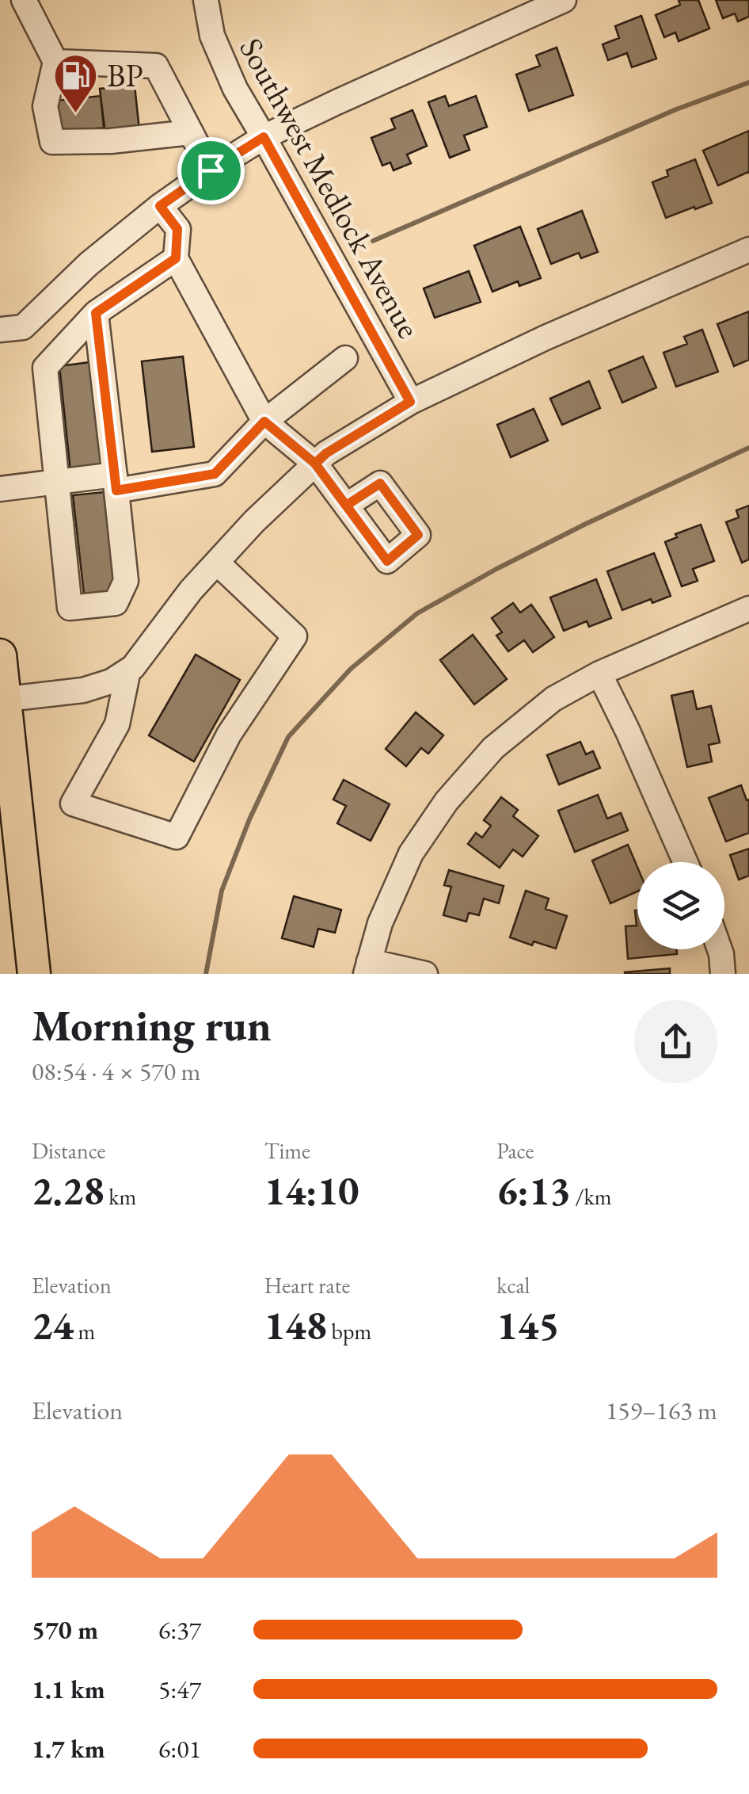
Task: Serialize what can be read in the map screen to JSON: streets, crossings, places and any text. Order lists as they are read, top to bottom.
{
  "streets": {
    "street": ["Southwest Medlock Avenue"]
  },
  "places": {
    "fuel station": ["BP"]
  },
  "page": {
    "heading": ["Morning run", "08:54 · 4 × 570 m"],
    "stats": [
      ["Distance", "2.28 km"],
      ["Time", "14:10"],
      ["Pace", "6:13 /km"],
      ["Elevation", "24 m"],
      ["Heart rate", "148 bpm"],
      ["kcal", "145"]
    ],
    "chart": ["Elevation", "159–163 m"],
    "list": [
      {
        "name": "570 m",
        "note": "6:37"
      },
      {
        "name": "1.1 km",
        "note": "5:47"
      },
      {
        "name": "1.7 km",
        "note": "6:01"
      }
    ]
  }
}
